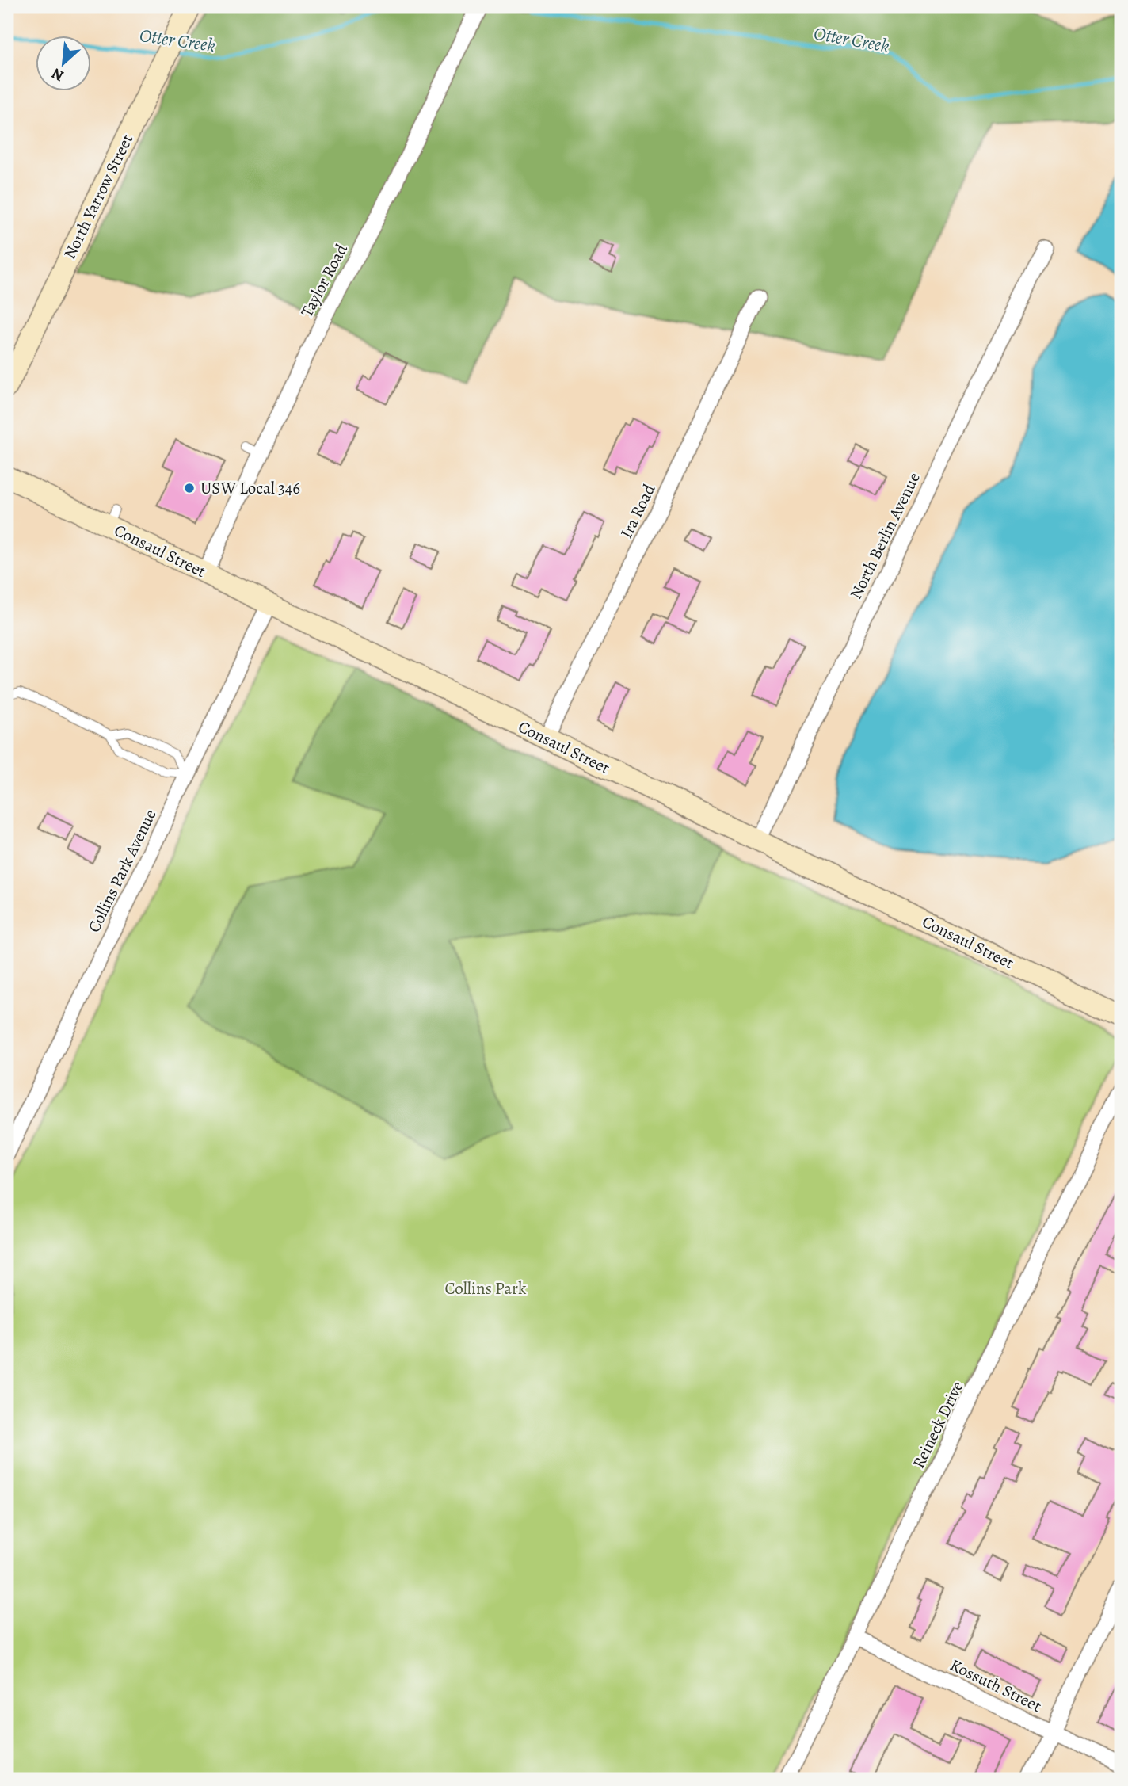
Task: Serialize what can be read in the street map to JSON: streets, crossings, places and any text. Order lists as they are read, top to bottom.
{
  "streets": {
    "street": [
      "North Yarrow Street",
      "Taylor Road",
      "Ira Road",
      "North Berlin Avenue",
      "Consaul Street",
      "Collins Park Avenue",
      "Reineck Drive",
      "Kossuth Street"
    ]
  },
  "crossings": [
    ["Taylor Road", "Consaul Street"],
    ["Ira Road", "Consaul Street"],
    ["North Berlin Avenue", "Consaul Street"],
    ["Consaul Street", "Collins Park Avenue"],
    ["Reineck Drive", "Kossuth Street"]
  ],
  "water": ["Otter Creek"],
  "parks": ["Collins Park"],
  "places": ["USW Local 346"],
  "north": "bottom left"
}
